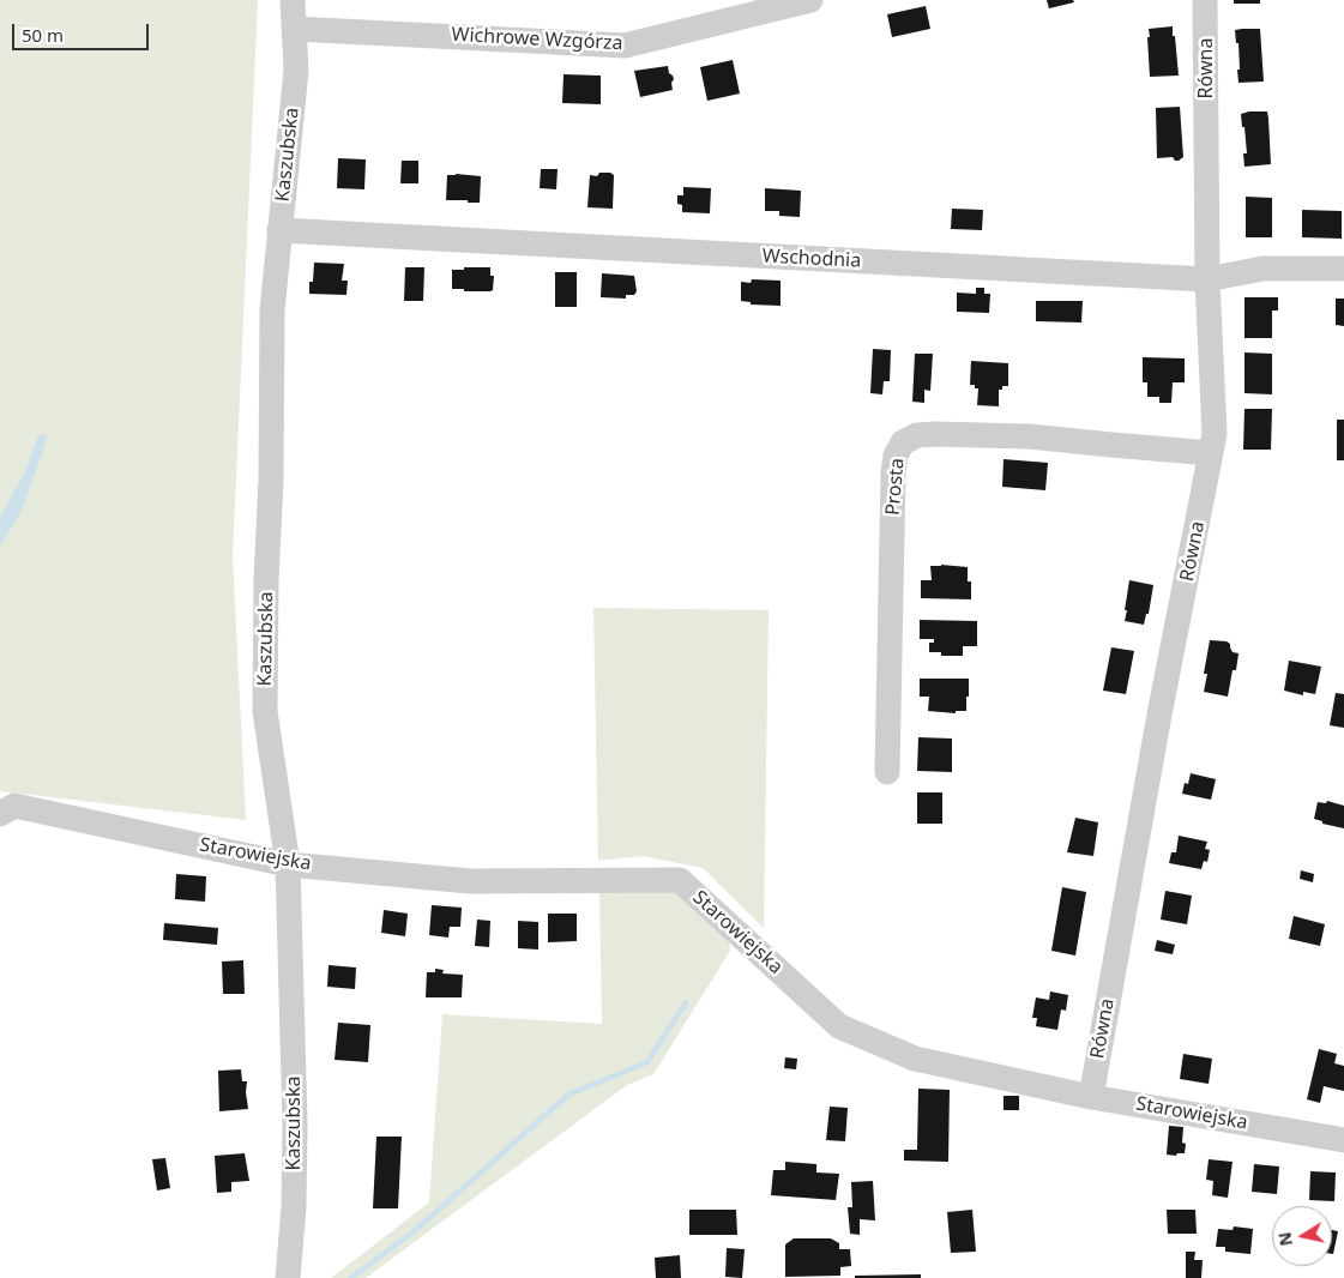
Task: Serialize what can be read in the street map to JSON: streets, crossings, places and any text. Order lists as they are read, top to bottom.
{
  "streets": {
    "street": [
      "Wichrowe Wzgórza",
      "Równa",
      "Kaszubska",
      "Wschodnia",
      "Prosta",
      "Starowiejska"
    ]
  },
  "crossings": [
    ["Wichrowe Wzgórza", "Kaszubska"],
    ["Równa", "Wschodnia"],
    ["Równa", "Prosta"],
    ["Równa", "Starowiejska"],
    ["Kaszubska", "Wschodnia"],
    ["Kaszubska", "Starowiejska"]
  ],
  "scale_bar": "50 m",
  "north": "left"
}
